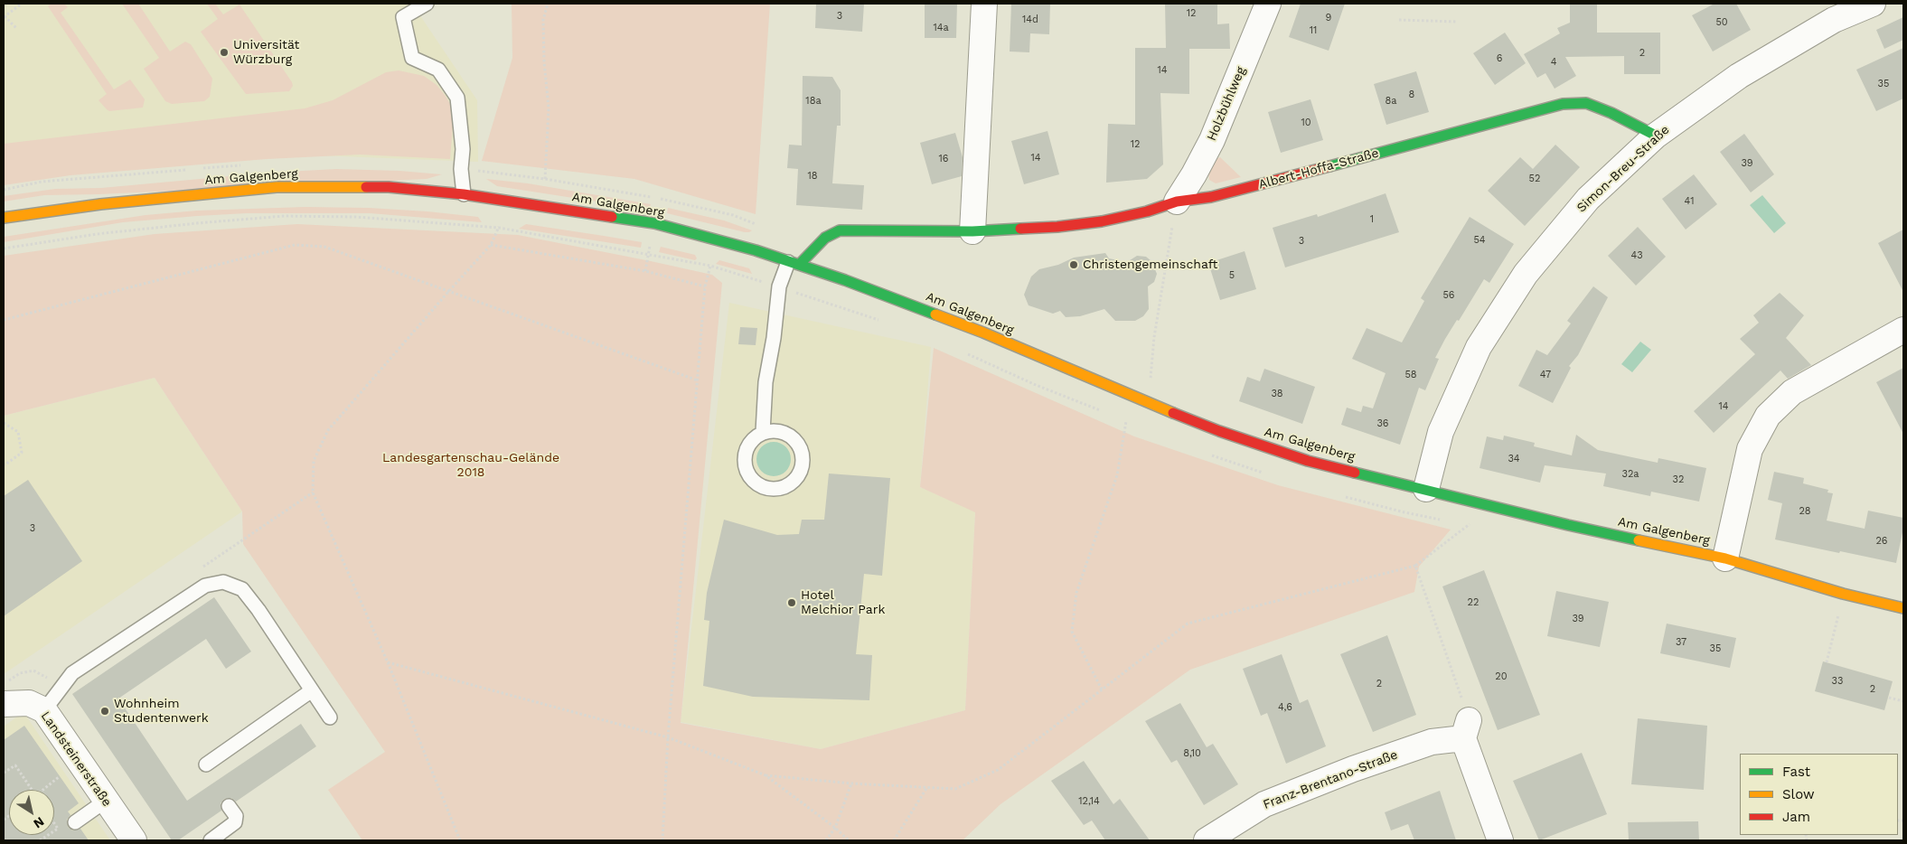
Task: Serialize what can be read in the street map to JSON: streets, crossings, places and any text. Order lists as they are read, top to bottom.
{
  "streets": {
    "street": [
      "Holzbühlweg",
      "Albert-Hoffa-Straße",
      "Simon-Breu-Straße",
      "Am Galgenberg",
      "Landsteinerstraße",
      "Franz-Brentano-Straße"
    ]
  },
  "crossings": [
    ["Holzbühlweg", "Albert-Hoffa-Straße"],
    ["Albert-Hoffa-Straße", "Simon-Breu-Straße"],
    ["Albert-Hoffa-Straße", "Am Galgenberg"],
    ["Simon-Breu-Straße", "Am Galgenberg"]
  ],
  "parks": ["Landesgartenschau-Gelände 2018"],
  "places": [
    "Universität Würzburg",
    "Christengemeinschaft",
    "Hotel Melchior Park",
    "Wohnheim Studentenwerk"
  ],
  "house_numbers": [
    "12",
    "3",
    "9",
    "14d",
    "50",
    "14a",
    "11",
    "2",
    "6",
    "4",
    "14",
    "35",
    "8",
    "18a",
    "8a",
    "10",
    "12",
    "14",
    "16",
    "39",
    "18",
    "52",
    "41",
    "1",
    "54",
    "3",
    "43",
    "5",
    "56",
    "58",
    "47",
    "38",
    "14",
    "36",
    "34",
    "32a",
    "32",
    "28",
    "3",
    "26",
    "22",
    "39",
    "37",
    "35",
    "20",
    "33",
    "2",
    "2",
    "4,6",
    "8,10",
    "12,14"
  ],
  "legend": ["Fast", "Slow", "Jam"],
  "north": "bottom right"
}
